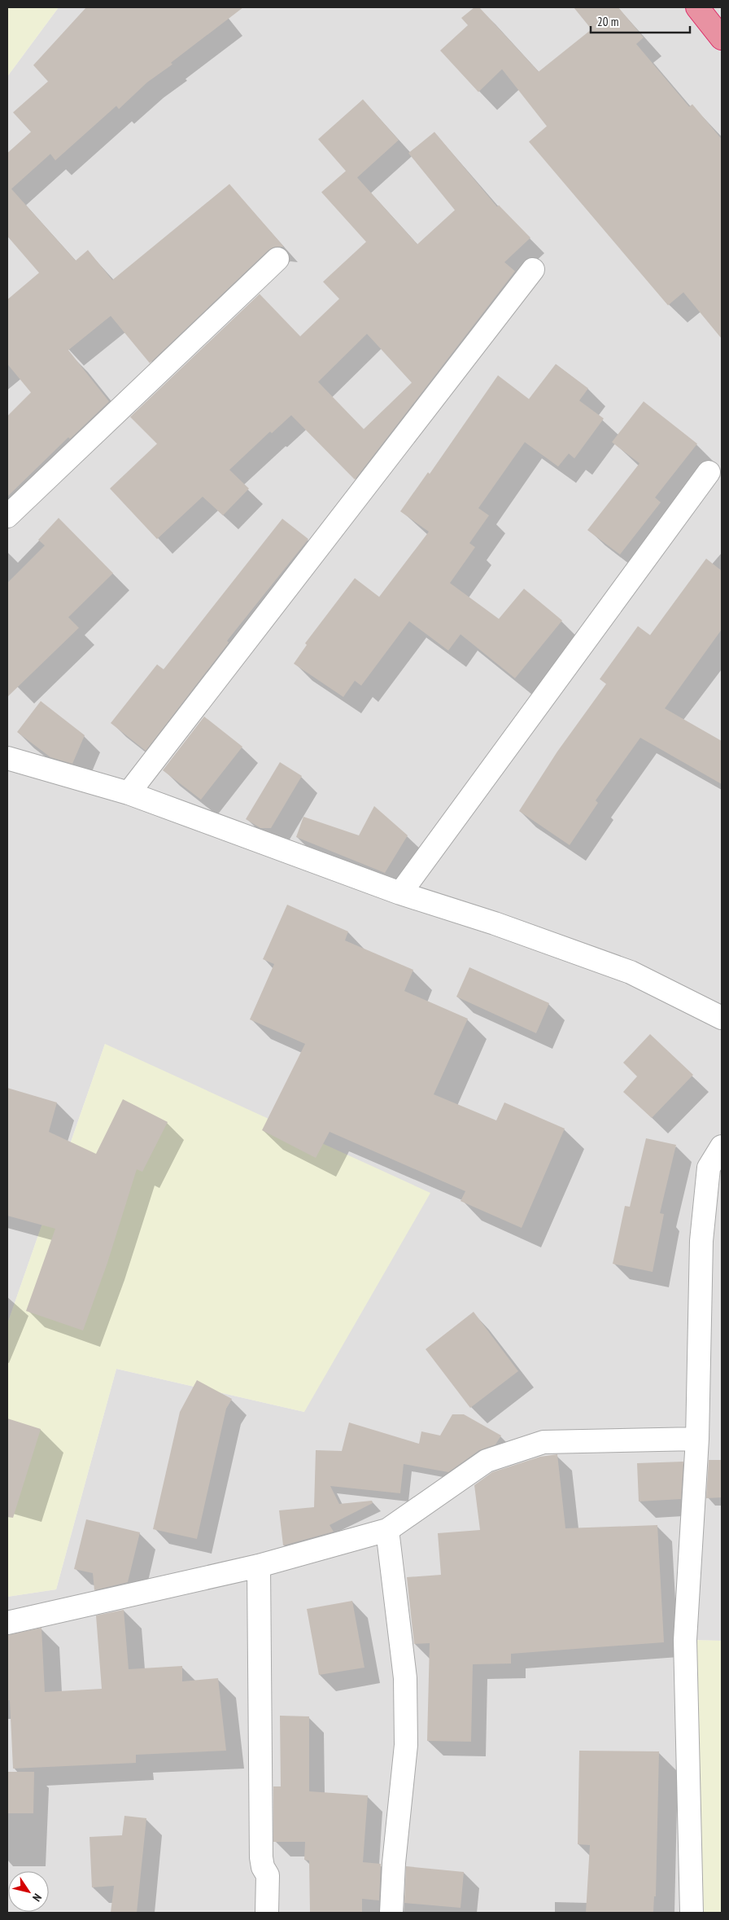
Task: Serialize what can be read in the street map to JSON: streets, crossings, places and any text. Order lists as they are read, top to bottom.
{
  "scale_bar": "20 m",
  "north": "bottom right"
}
